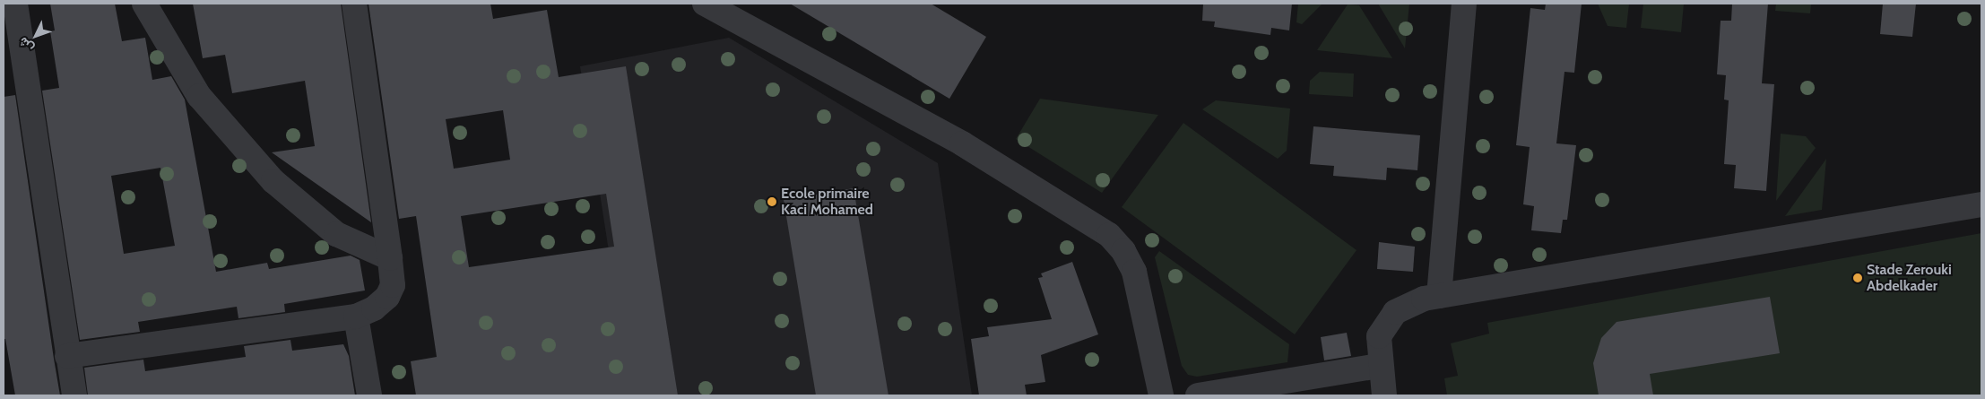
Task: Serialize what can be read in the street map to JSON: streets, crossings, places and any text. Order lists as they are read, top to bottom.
{
  "places": ["Ecole primaire Kaci Mohamed", "Stade Zerouki Abdelkader"],
  "north": "bottom left"
}
